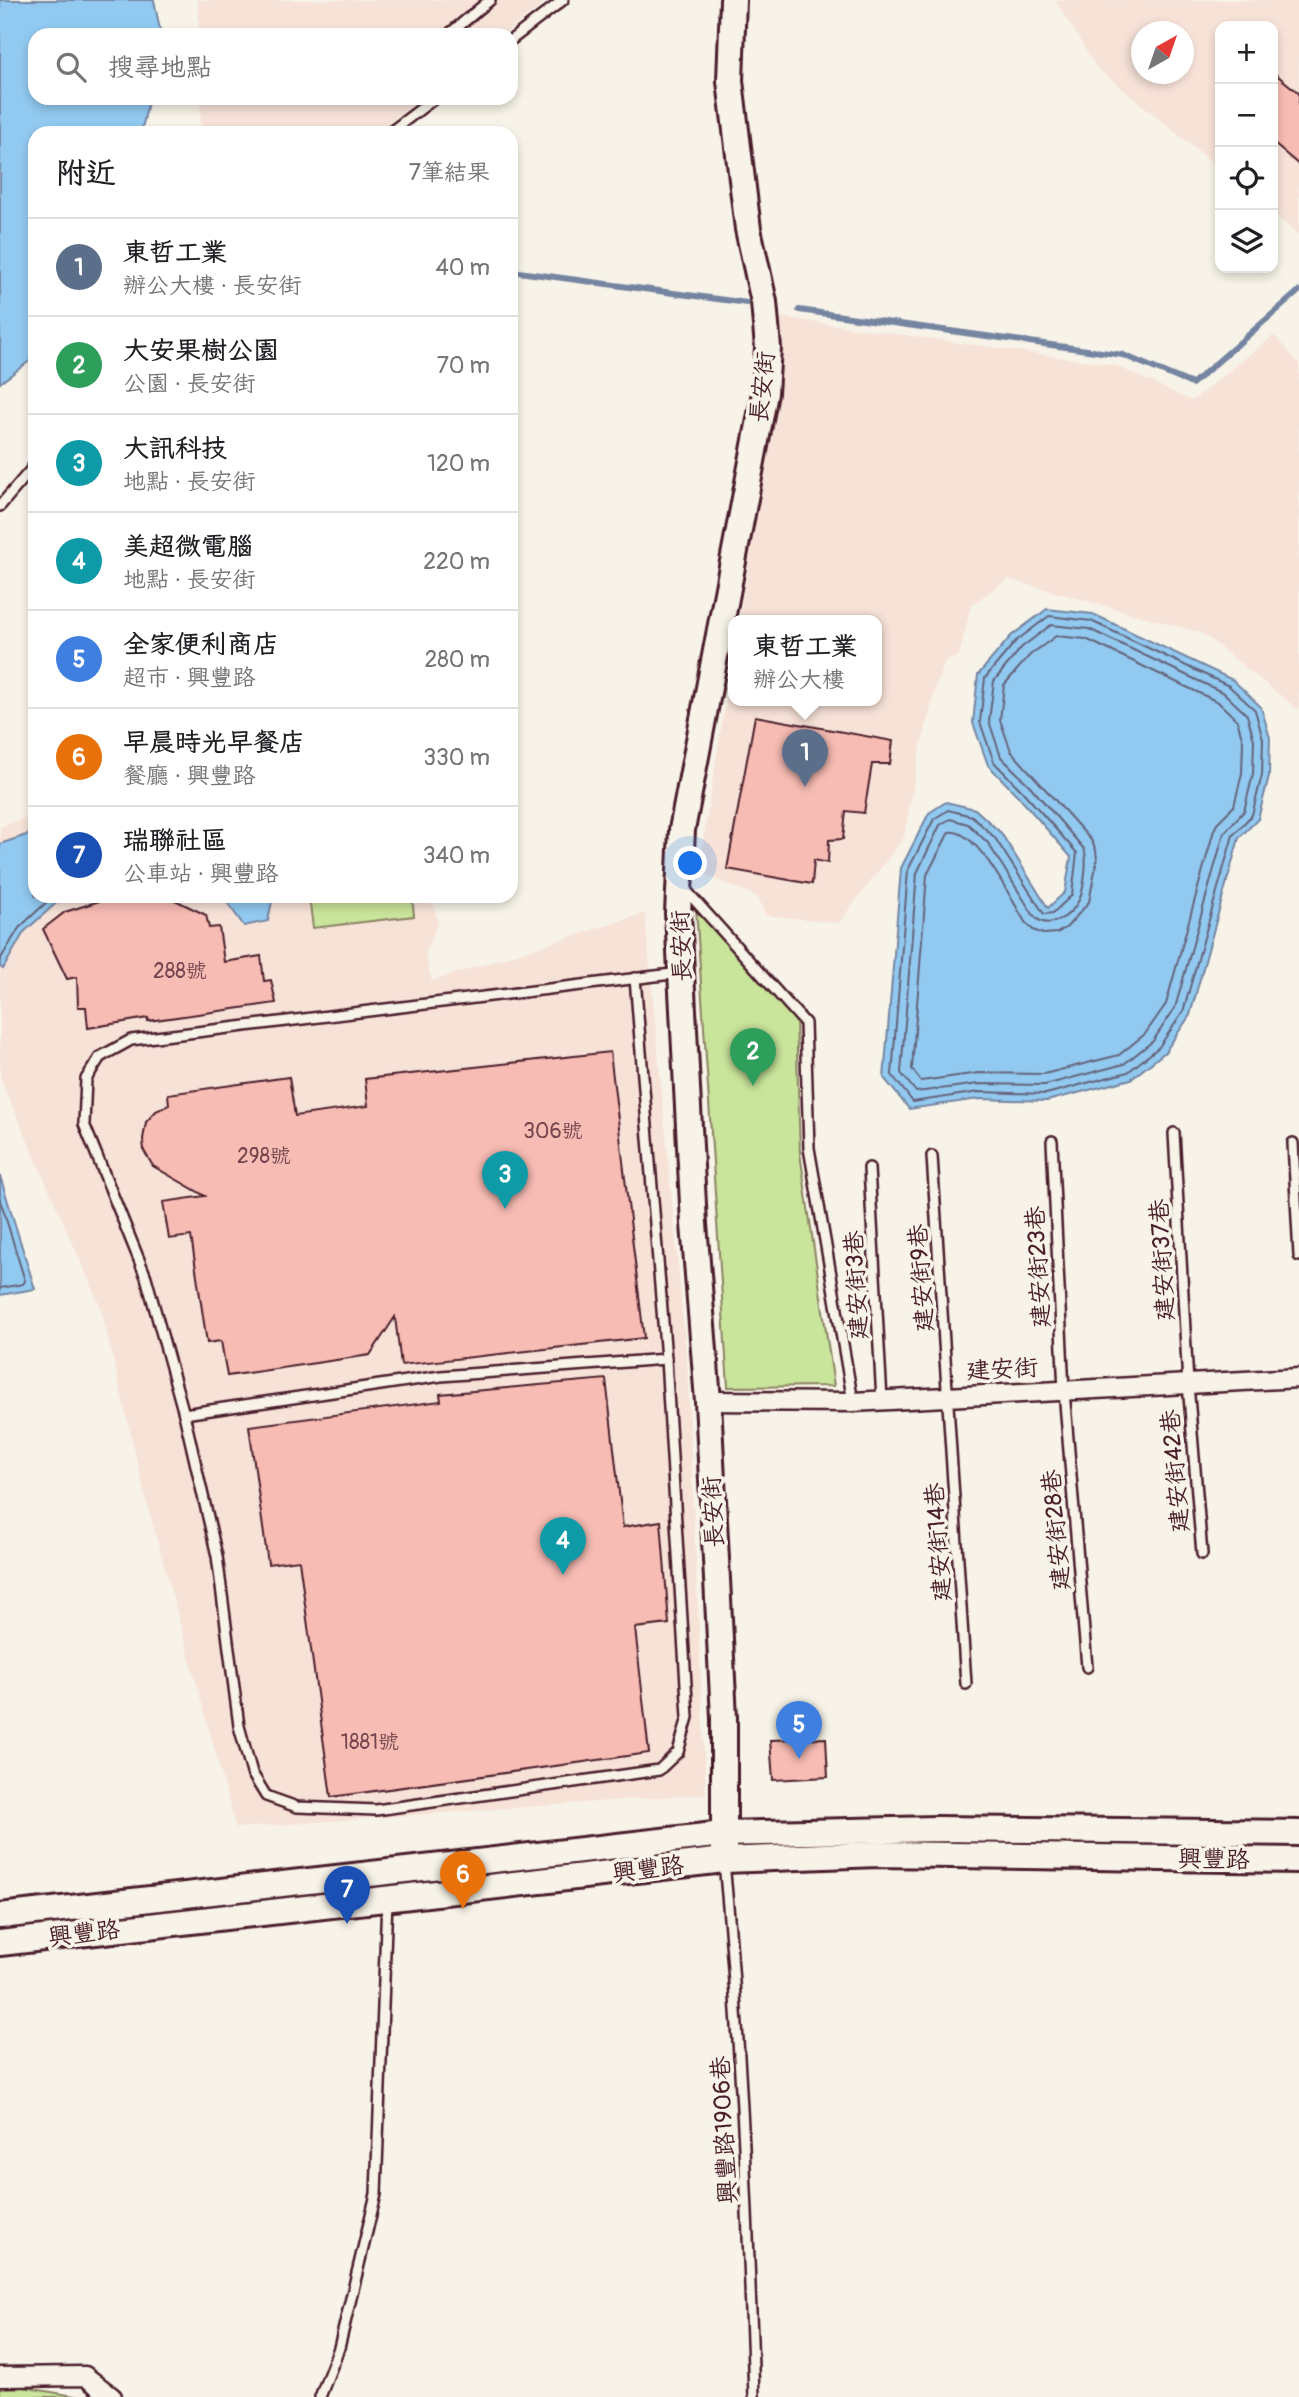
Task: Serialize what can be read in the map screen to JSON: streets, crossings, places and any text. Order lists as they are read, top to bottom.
{
  "streets": {
    "main road": ["長安街", "興豐路"],
    "street": ["建安街"],
    "lane": [
      "建安街37巷",
      "建安街23巷",
      "建安街9巷",
      "建安街3巷",
      "建安街42巷",
      "建安街28巷",
      "建安街14巷",
      "興豐路1906巷"
    ]
  },
  "crossings": [
    ["長安街", "建安街"],
    ["長安街", "興豐路"],
    ["長安街", "興豐路1906巷"],
    ["建安街37巷", "建安街"],
    ["建安街37巷", "建安街42巷"],
    ["建安街23巷", "建安街"],
    ["建安街23巷", "建安街28巷"],
    ["建安街9巷", "建安街"],
    ["建安街9巷", "建安街14巷"],
    ["建安街3巷", "建安街"],
    ["建安街", "建安街42巷"],
    ["建安街", "建安街28巷"],
    ["建安街", "建安街14巷"],
    ["興豐路", "興豐路1906巷"]
  ],
  "house_numbers": [
    "288號",
    "306號",
    "298號",
    "1881號"
  ],
  "north": "top right",
  "page": {
    "map_buttons": ["+", "−"],
    "search": "搜尋地點",
    "heading": ["附近", "7筆結果"],
    "list": [
      {
        "mark": "1",
        "name": "東哲工業",
        "note": "辦公大樓 · 長安街",
        "value": "40 m"
      },
      {
        "mark": "2",
        "name": "大安果樹公園",
        "note": "公園 · 長安街",
        "value": "70 m"
      },
      {
        "mark": "3",
        "name": "大訊科技",
        "note": "地點 · 長安街",
        "value": "120 m"
      },
      {
        "mark": "4",
        "name": "美超微電腦",
        "note": "地點 · 長安街",
        "value": "220 m"
      },
      {
        "mark": "5",
        "name": "全家便利商店",
        "note": "超市 · 興豐路",
        "value": "280 m"
      },
      {
        "mark": "6",
        "name": "早晨時光早餐店",
        "note": "餐廳 · 興豐路",
        "value": "330 m"
      },
      {
        "mark": "7",
        "name": "瑞聯社區",
        "note": "公車站 · 興豐路",
        "value": "340 m"
      }
    ],
    "popup": ["東哲工業", "辦公大樓"],
    "pins": [
      "1",
      "2",
      "3",
      "4",
      "5",
      "6",
      "7"
    ]
  }
}
